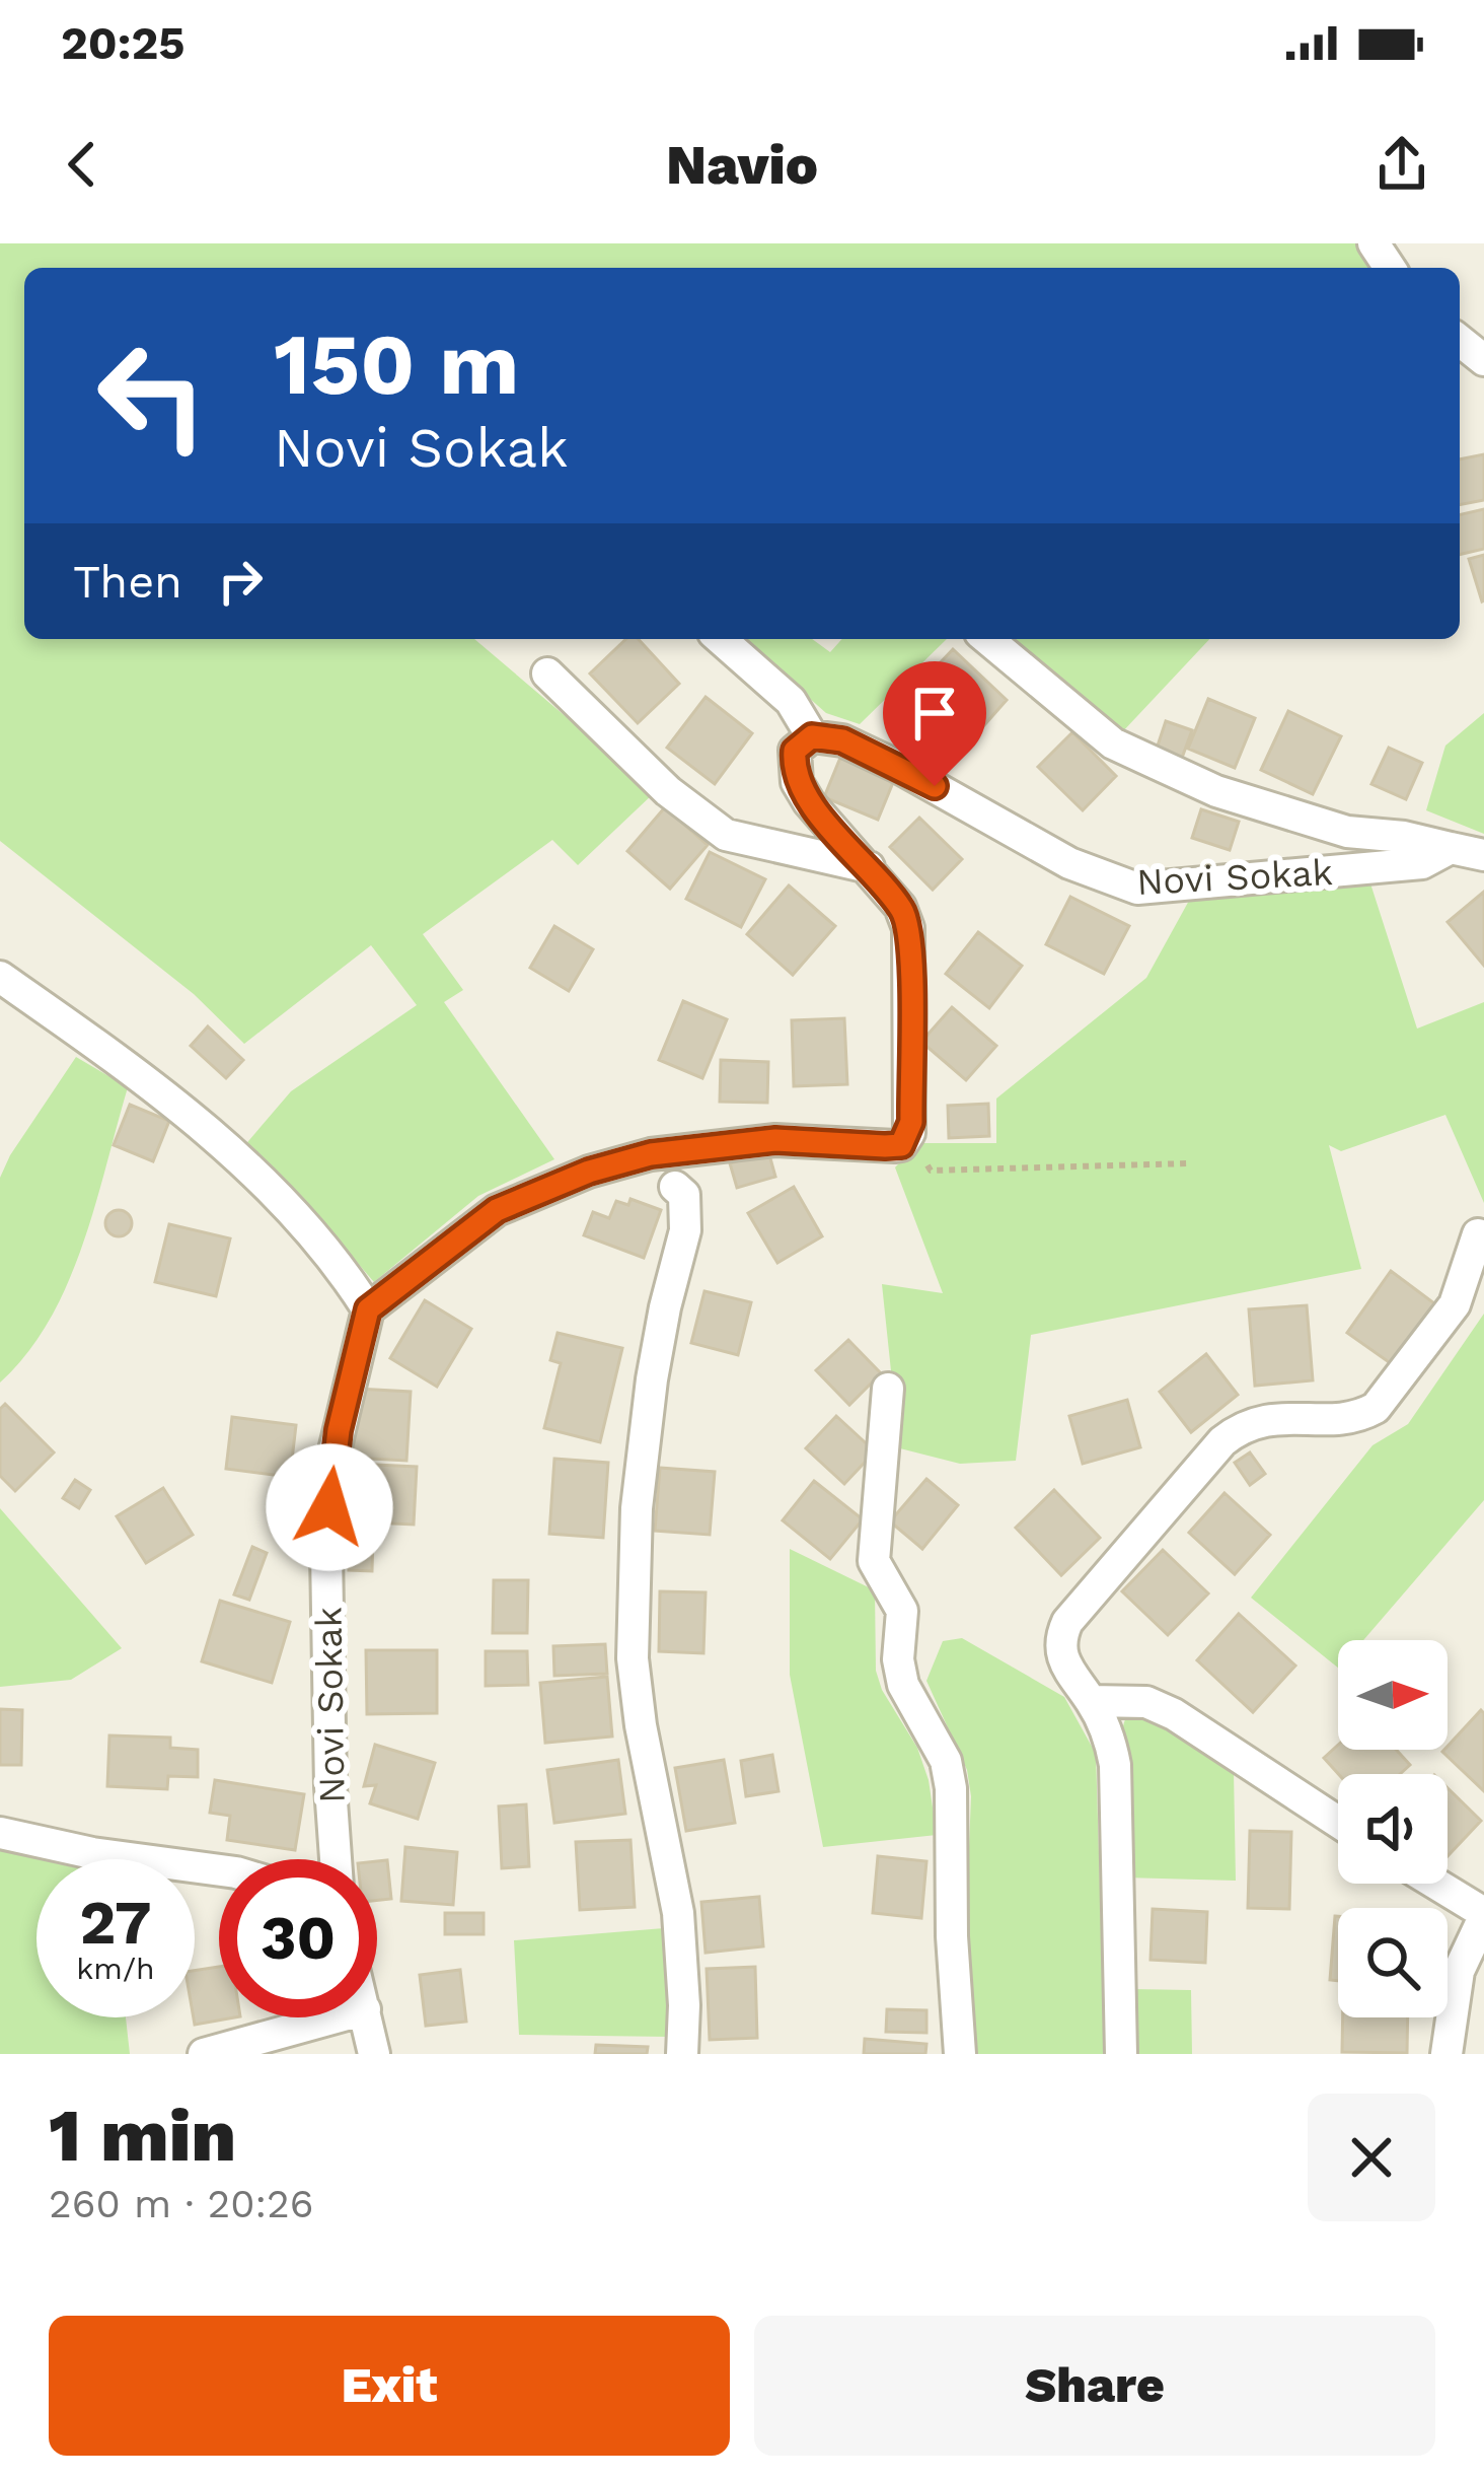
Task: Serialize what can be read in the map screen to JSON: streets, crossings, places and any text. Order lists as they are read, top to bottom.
{
  "streets": {
    "street": ["Novi Sokak"]
  },
  "north": "right",
  "page": {
    "status": "20:25",
    "header": "Navio",
    "turn": ["150 m", "Novi Sokak"],
    "then": "Then",
    "speed": "27 km/h",
    "limit": "30",
    "heading": ["1 min", "260 m · 20:26"],
    "buttons": ["Exit", "Share"]
  }
}
